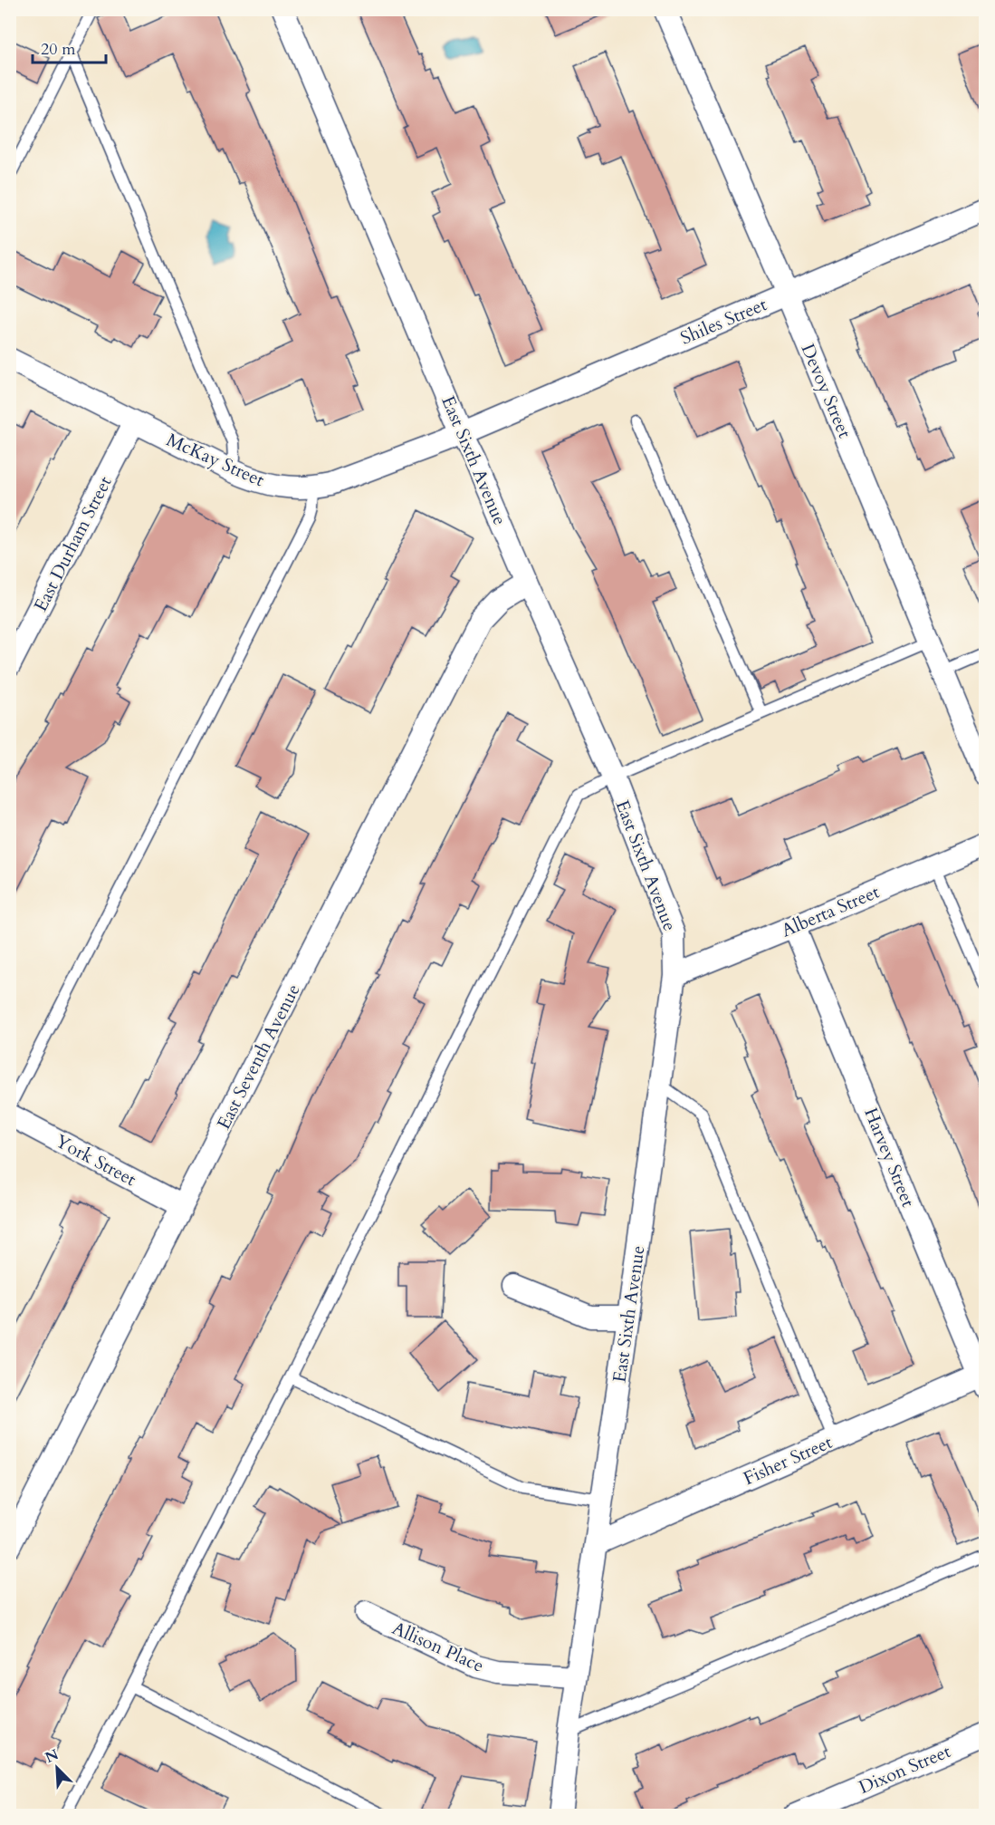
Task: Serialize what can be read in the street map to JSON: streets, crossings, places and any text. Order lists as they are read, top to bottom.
{
  "streets": {
    "street": [
      "Shiles Street",
      "Devoy Street",
      "McKay Street",
      "East Sixth Avenue",
      "East Durham Street",
      "Alberta Street",
      "East Seventh Avenue",
      "Harvey Street",
      "York Street",
      "Fisher Street",
      "Allison Place",
      "Dixon Street"
    ]
  },
  "crossings": [
    ["Shiles Street", "Devoy Street"],
    ["Shiles Street", "McKay Street"],
    ["Shiles Street", "East Sixth Avenue"],
    ["McKay Street", "East Sixth Avenue"],
    ["McKay Street", "East Durham Street"],
    ["East Sixth Avenue", "Alberta Street"],
    ["East Sixth Avenue", "East Seventh Avenue"],
    ["East Sixth Avenue", "Fisher Street"],
    ["East Sixth Avenue", "Allison Place"],
    ["Alberta Street", "Harvey Street"],
    ["East Seventh Avenue", "York Street"],
    ["Harvey Street", "Fisher Street"]
  ],
  "scale_bar": "20 m",
  "north": "top left"
}
